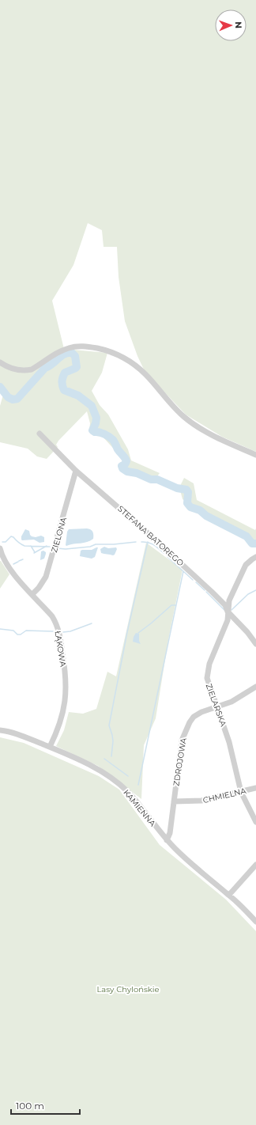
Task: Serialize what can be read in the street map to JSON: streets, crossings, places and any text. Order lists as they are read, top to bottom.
{
  "streets": {
    "street": [
      "ZIELONA",
      "STEFANA BATOREGO",
      "ŁĄKOWA",
      "ZIELARSKA",
      "ZDROJOWA",
      "CHMIELNA",
      "KAMIENNA"
    ]
  },
  "crossings": [
    ["ZIELONA", "STEFANA BATOREGO"],
    ["ZIELONA", "ŁĄKOWA"],
    ["STEFANA BATOREGO", "ZIELARSKA"],
    ["ŁĄKOWA", "KAMIENNA"],
    ["ZIELARSKA", "ZDROJOWA"],
    ["ZIELARSKA", "CHMIELNA"],
    ["ZDROJOWA", "CHMIELNA"],
    ["ZDROJOWA", "KAMIENNA"]
  ],
  "parks": ["Lasy Chylońskie"],
  "scale_bar": "100 m",
  "north": "right"
}
